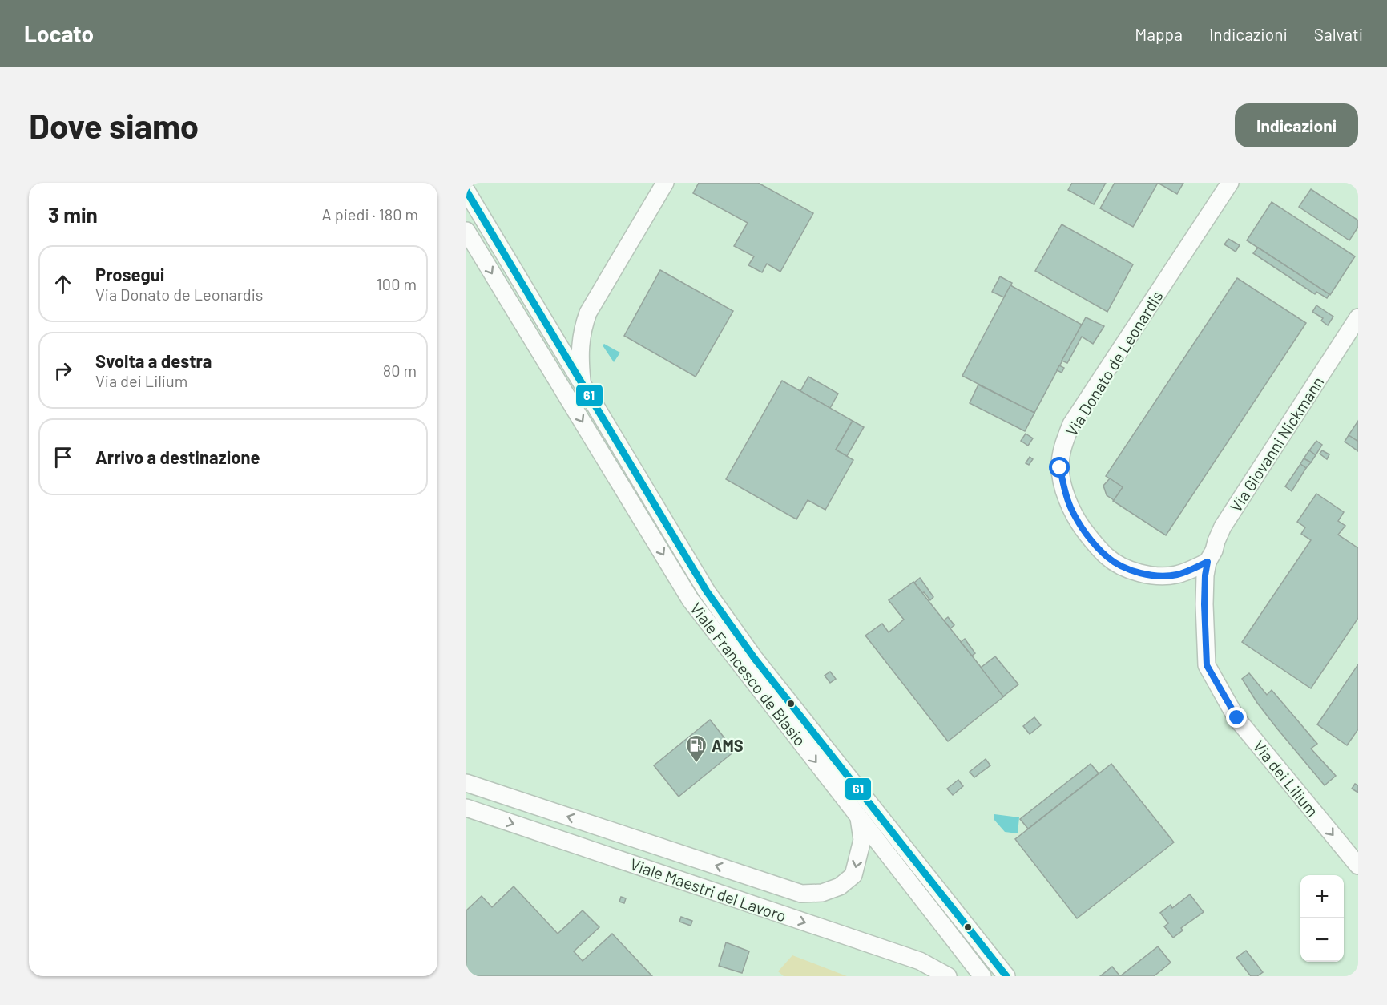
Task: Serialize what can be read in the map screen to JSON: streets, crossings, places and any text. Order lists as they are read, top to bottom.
{
  "streets": {
    "street": [
      "Via Donato de Leonardis",
      "Via Giovanni Nickmann",
      "Viale Francesco de Blasio",
      "Via dei Lilium",
      "Viale Maestri del Lavoro"
    ]
  },
  "crossings": [
    ["Via Donato de Leonardis", "Via Giovanni Nickmann"],
    ["Via Donato de Leonardis", "Via dei Lilium"],
    ["Via Giovanni Nickmann", "Via dei Lilium"],
    ["Viale Francesco de Blasio", "Viale Maestri del Lavoro"]
  ],
  "one_way": ["Via dei Lilium"],
  "places": {
    "fuel station": ["AMS"]
  },
  "lines": ["transit line 61"],
  "page": {
    "header": "Locato",
    "nav": ["Mappa", "Indicazioni", "Salvati"],
    "buttons": "Indicazioni",
    "title": "Dove siamo",
    "heading": ["3 min", "A piedi · 180 m"],
    "list": [
      ["Prosegui", "Via Donato de Leonardis", "100 m"],
      ["Svolta a destra", "Via dei Lilium", "80 m"],
      "Arrivo a destinazione"
    ],
    "map_buttons": ["+", "−"]
  }
}
